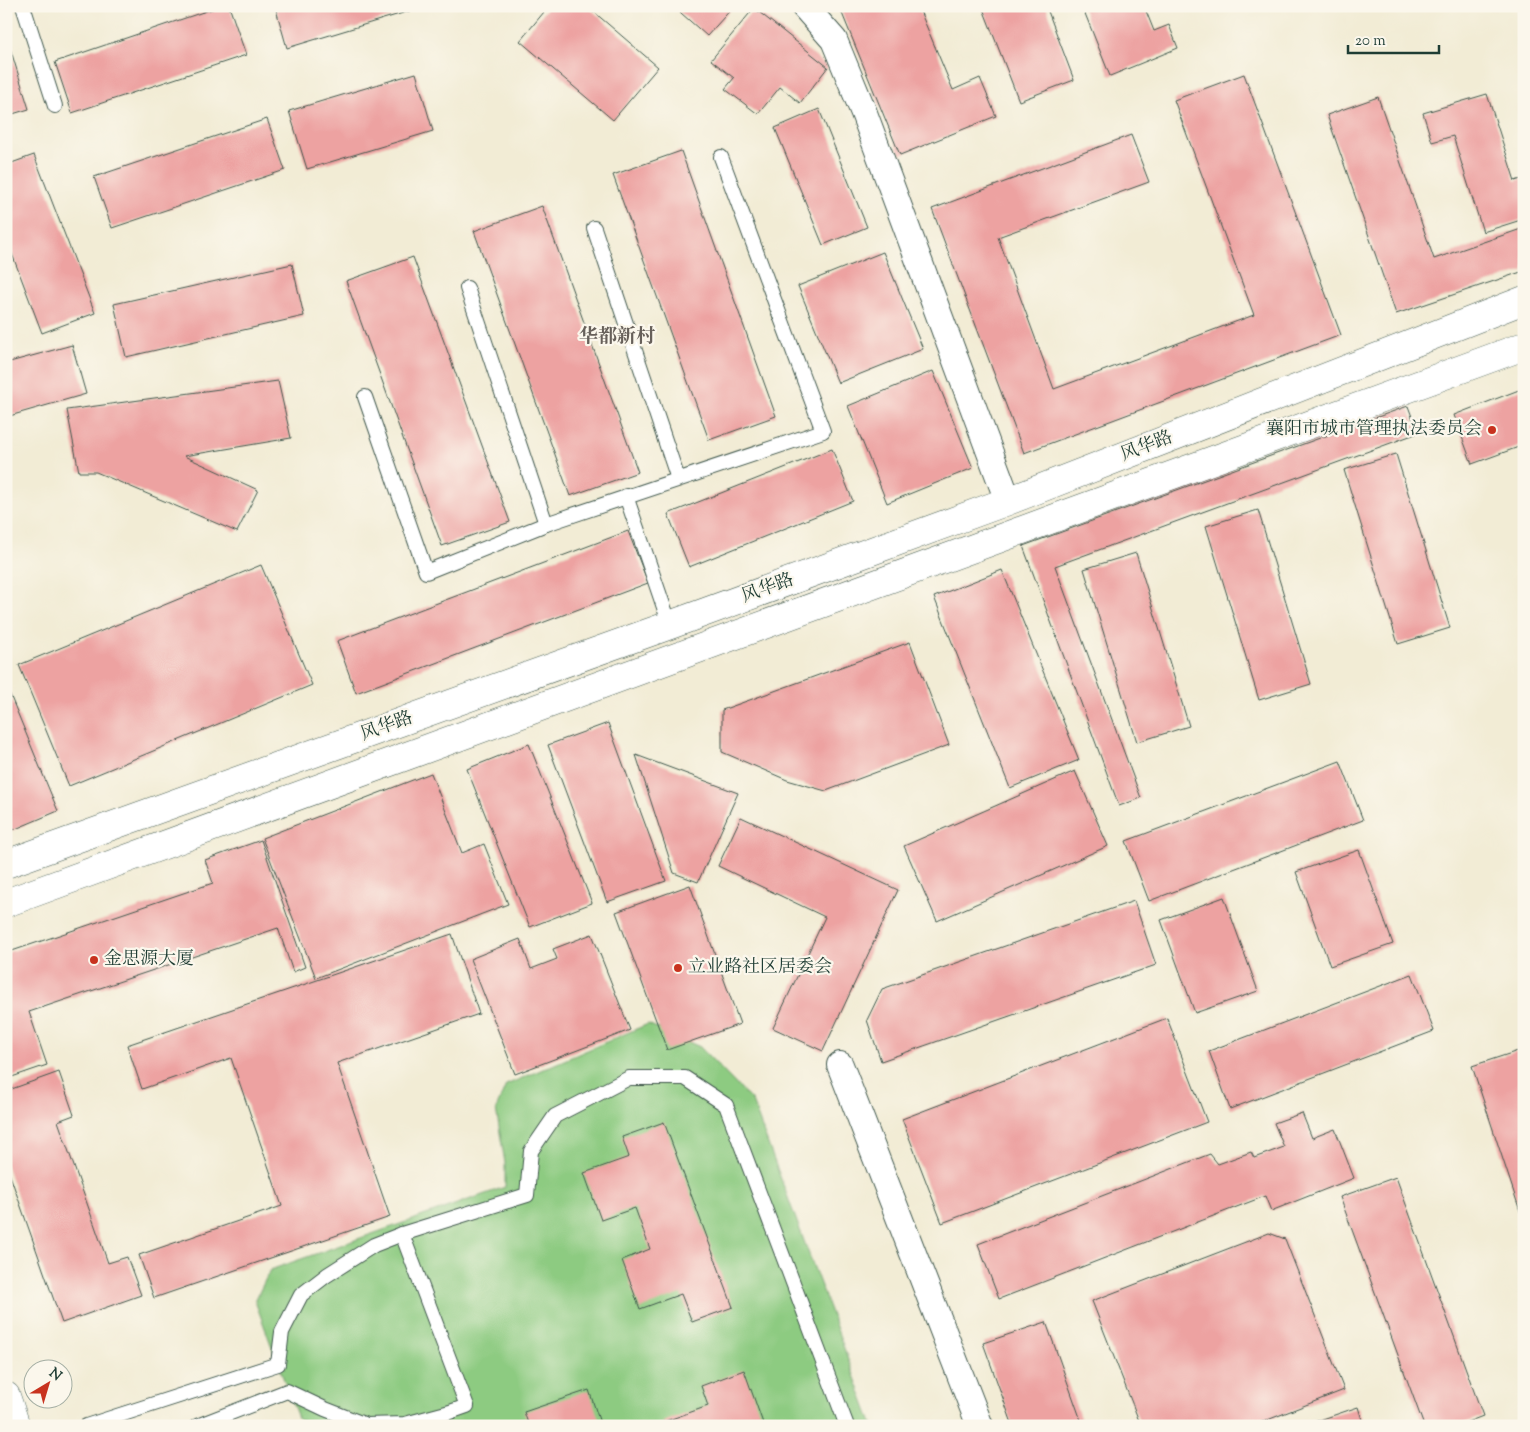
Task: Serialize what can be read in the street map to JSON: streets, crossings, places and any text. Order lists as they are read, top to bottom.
{
  "streets": {
    "street": ["风华路"]
  },
  "districts": ["华都新村"],
  "places": ["襄阳市城市管理执法委员会", "金思源大厦", "立业路社区居委会"],
  "scale_bar": "20 m",
  "north": "top right"
}
